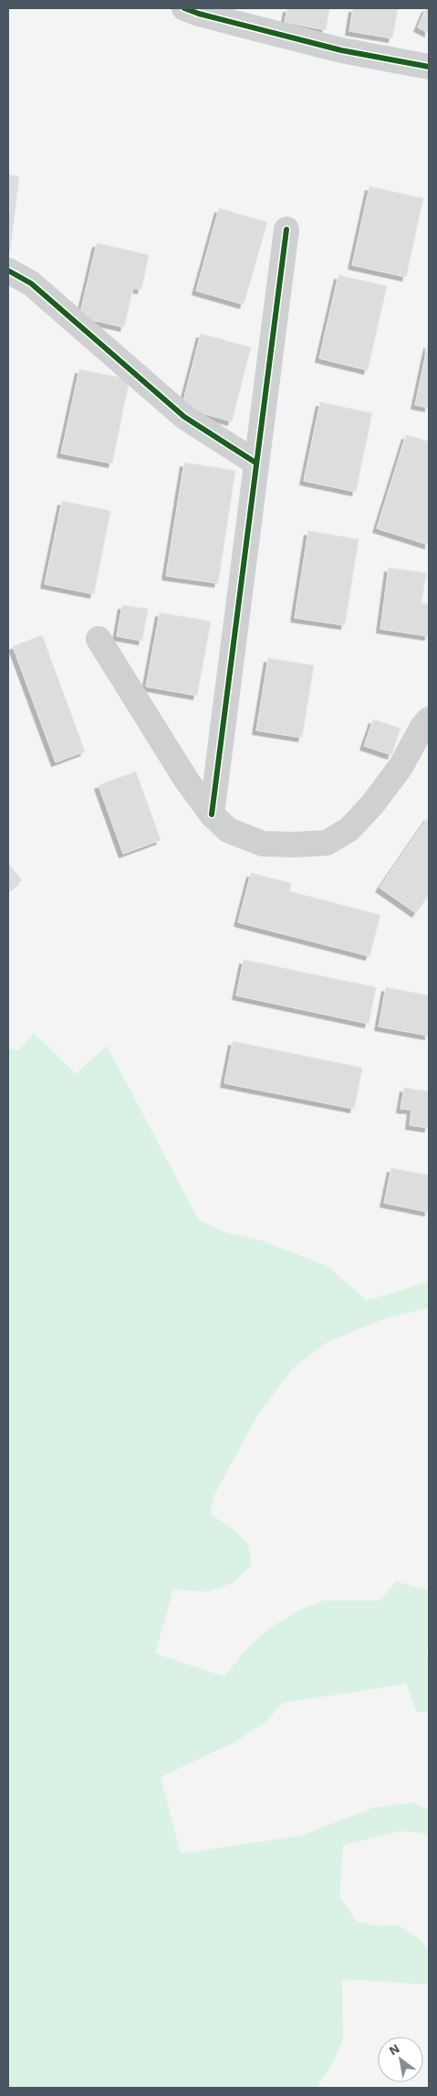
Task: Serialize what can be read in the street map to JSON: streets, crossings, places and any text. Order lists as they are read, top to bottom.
{
  "north": "top left"
}
